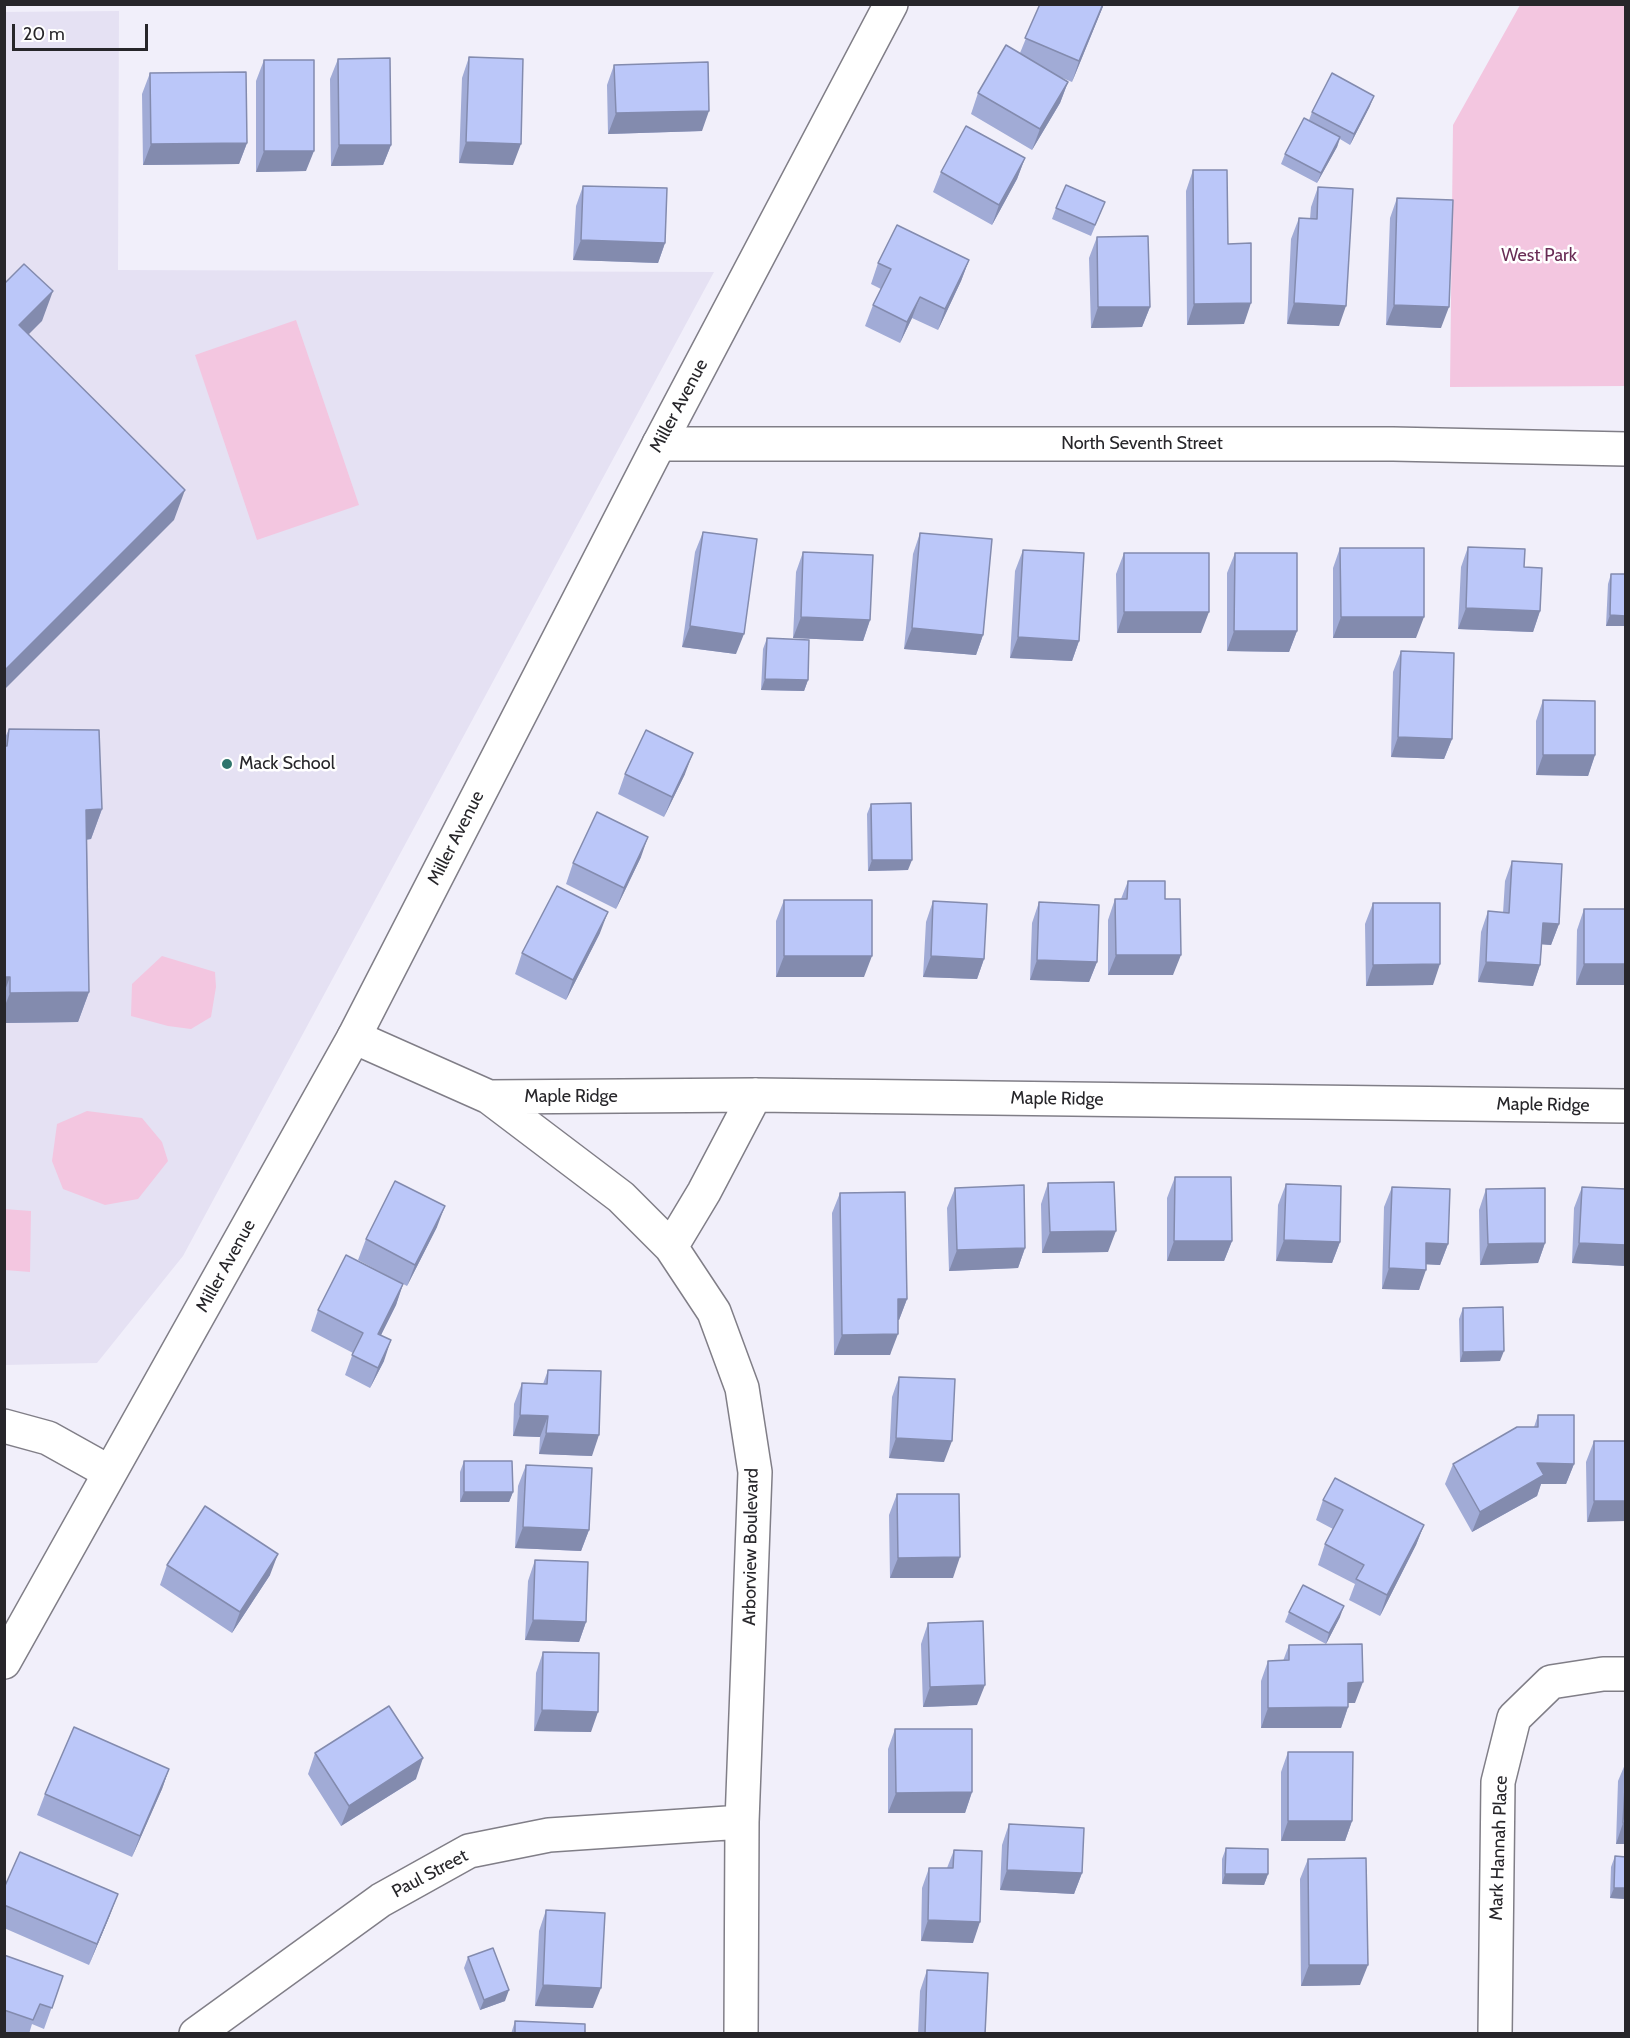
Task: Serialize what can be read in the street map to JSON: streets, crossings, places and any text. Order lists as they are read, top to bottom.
{
  "streets": {
    "street": [
      "Miller Avenue",
      "North Seventh Street",
      "Maple Ridge",
      "Arborview Boulevard",
      "Mark Hannah Place",
      "Paul Street"
    ]
  },
  "crossings": [
    ["Miller Avenue", "North Seventh Street"],
    ["Miller Avenue", "Arborview Boulevard"],
    ["Maple Ridge", "Arborview Boulevard"],
    ["Arborview Boulevard", "Paul Street"]
  ],
  "parks": ["West Park"],
  "places": ["Mack School"],
  "scale_bar": "20 m"
}
